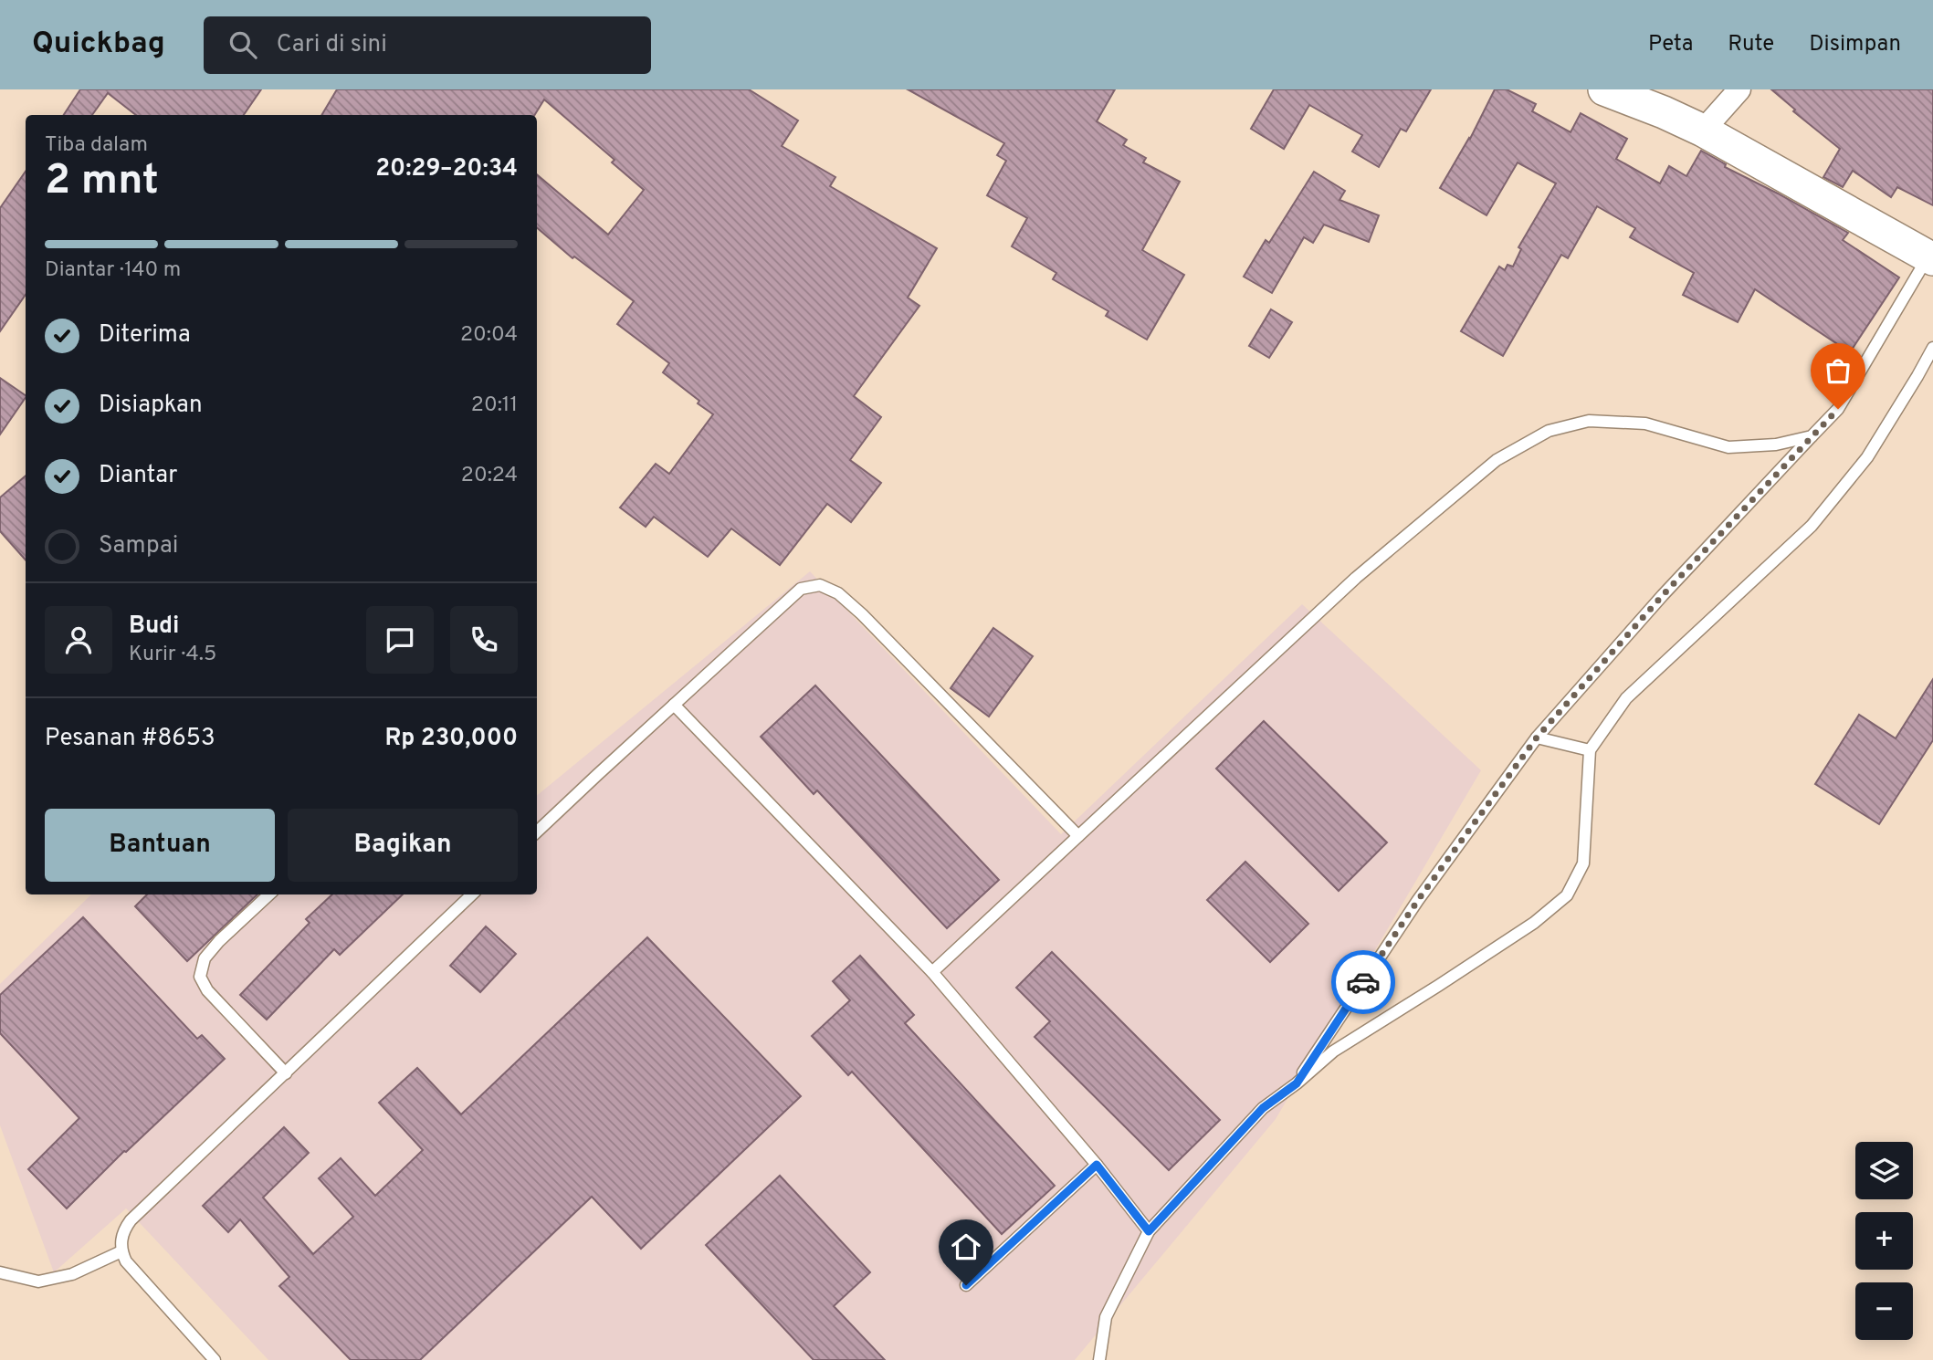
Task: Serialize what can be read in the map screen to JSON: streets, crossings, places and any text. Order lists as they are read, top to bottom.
{
  "page": {
    "header": "Quickbag",
    "search": "Cari di sini",
    "nav": ["Peta", "Rute", "Disimpan"],
    "heading": ["2 mnt", "Tiba dalam", "20:29–20:34"],
    "panel": [
      "Budi",
      "Kurir · 4.5",
      "Pesanan #8653",
      "Rp 230,000"
    ],
    "bar": "Diantar · 140 m",
    "list": [
      ["Diterima", "20:04"],
      ["Disiapkan", "20:11"],
      ["Diantar", "20:24"],
      "Sampai"
    ],
    "buttons": ["Bantuan", "Bagikan"],
    "map_buttons": ["+", "−"]
  }
}
